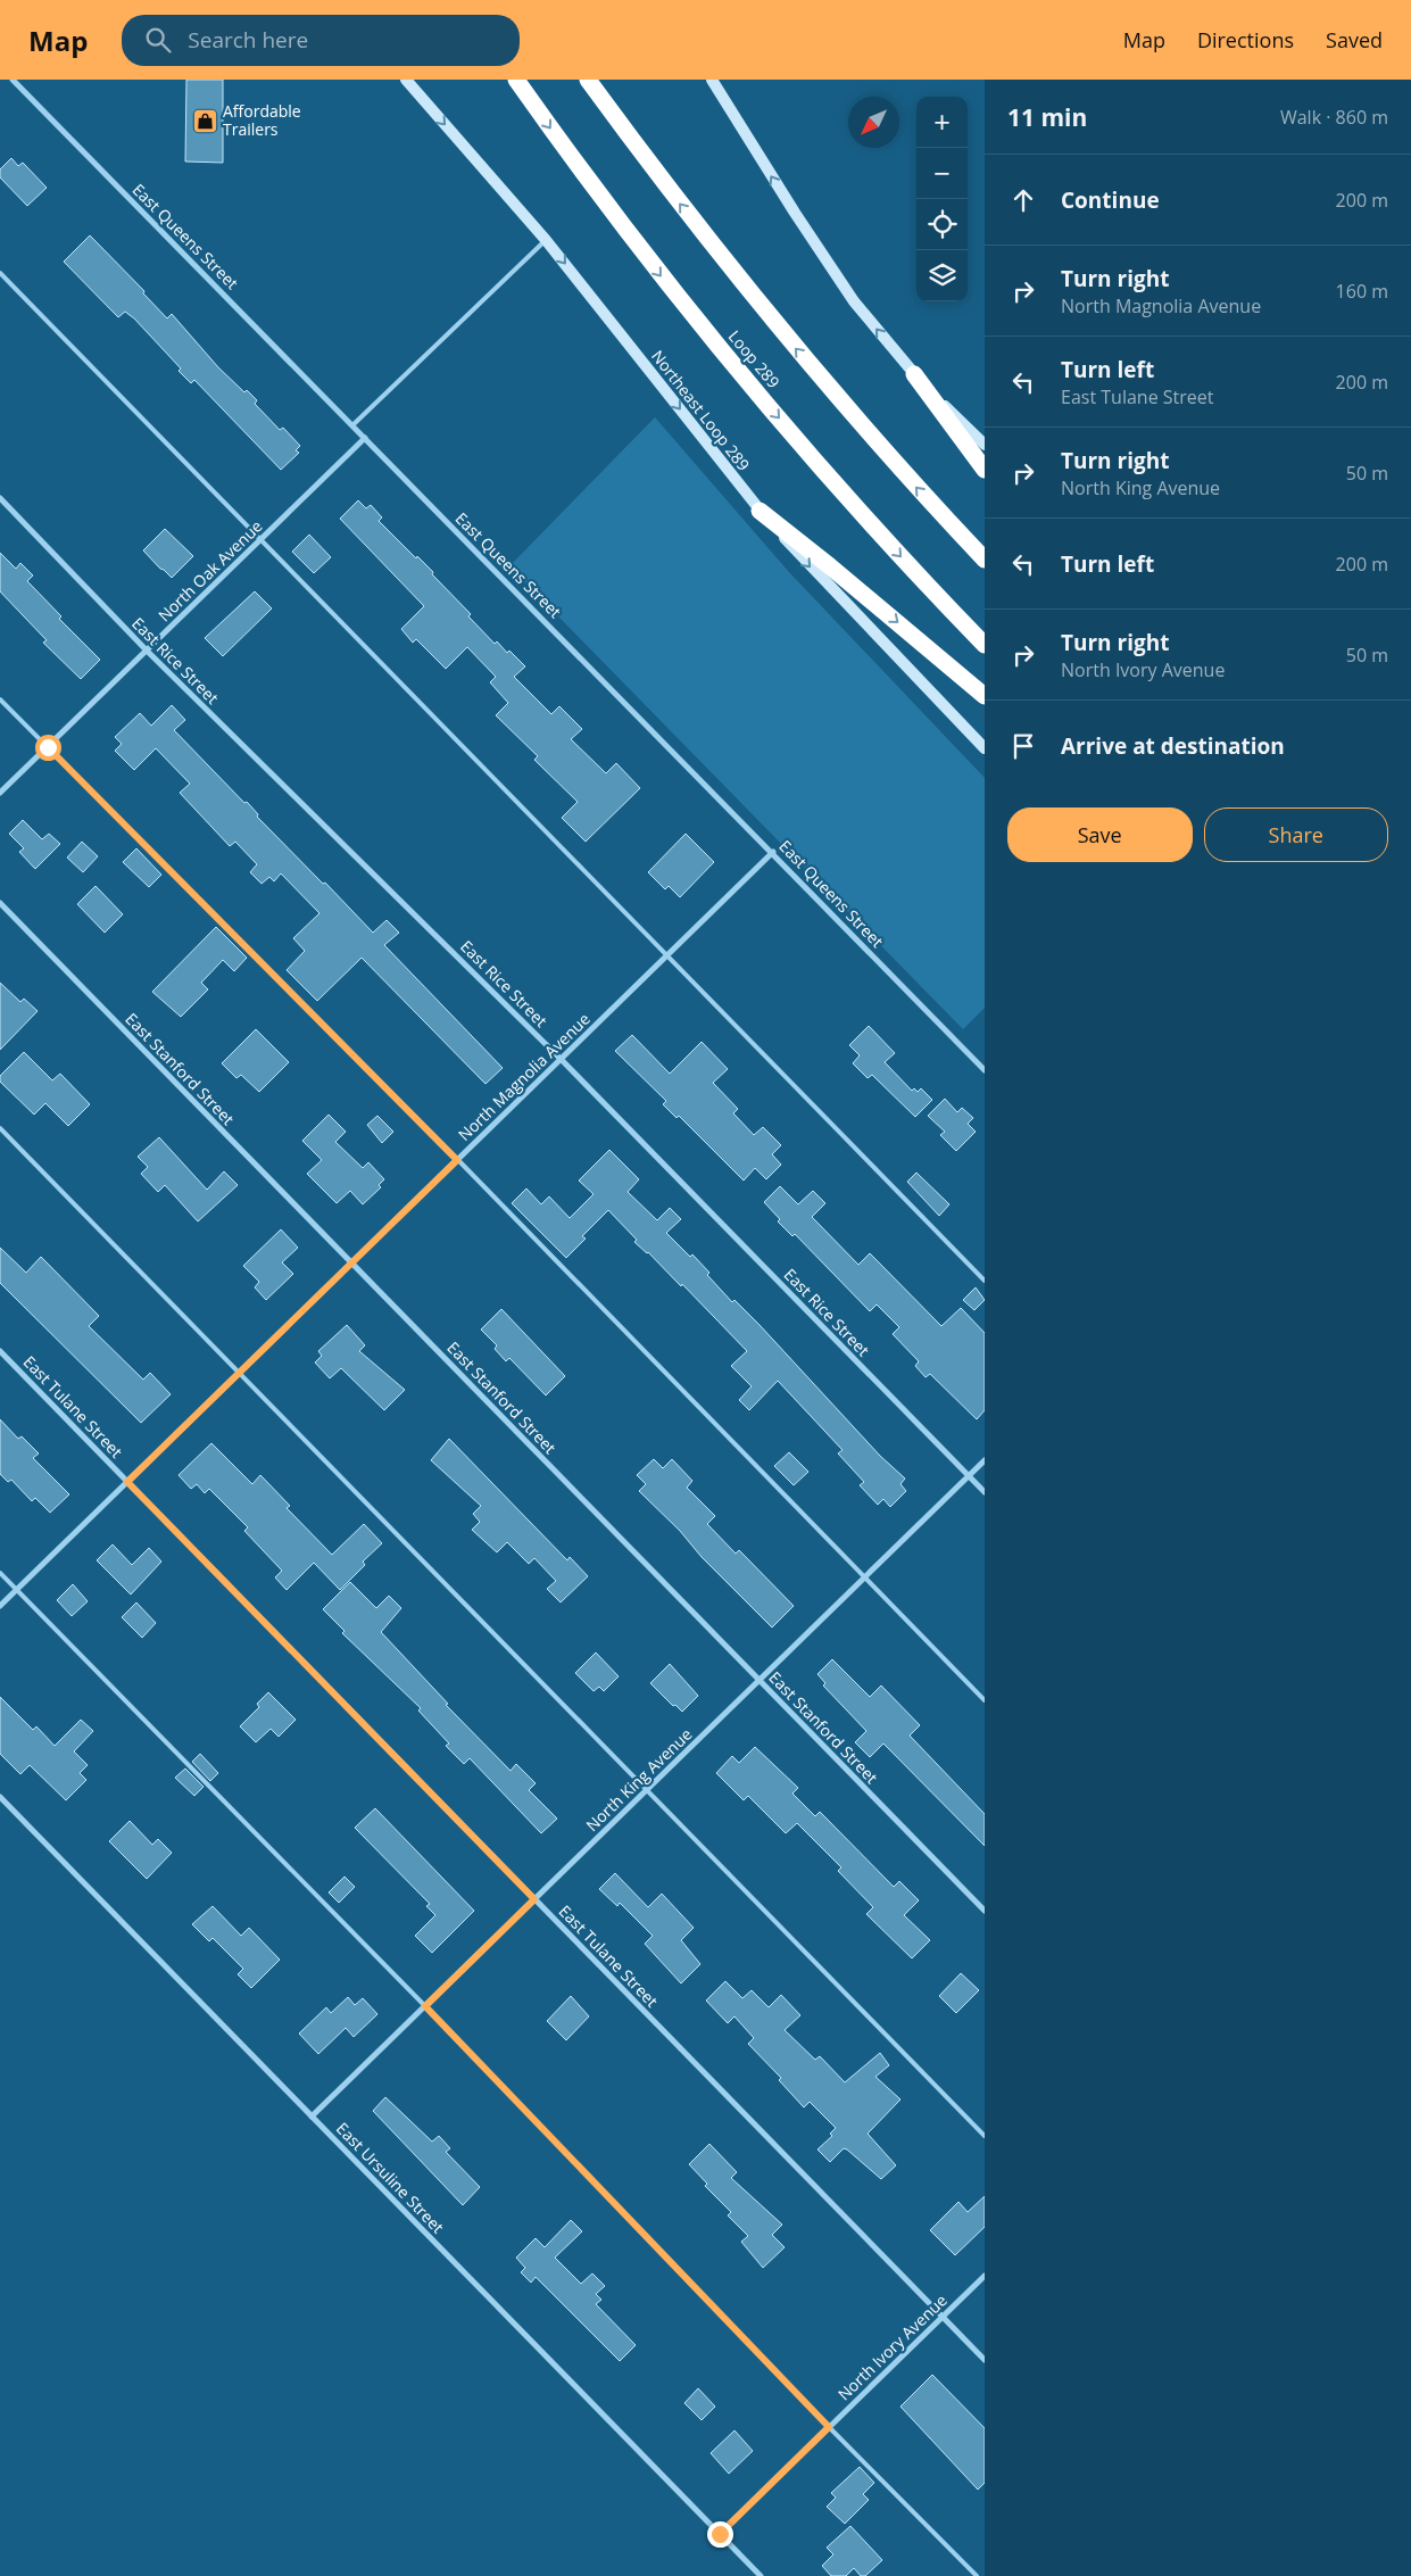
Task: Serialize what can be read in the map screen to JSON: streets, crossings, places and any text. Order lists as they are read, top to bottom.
{
  "streets": {
    "highway": ["Loop 289"],
    "main road": ["Northeast Loop 289"],
    "street": [
      "East Queens Street",
      "North Oak Avenue",
      "East Rice Street",
      "East Stanford Street",
      "North Magnolia Avenue",
      "East Tulane Street",
      "North King Avenue",
      "East Ursuline Street",
      "North Ivory Avenue"
    ]
  },
  "crossings": [
    ["East Queens Street", "North Oak Avenue"],
    ["East Queens Street", "North Magnolia Avenue"],
    ["North Oak Avenue", "East Rice Street"],
    ["East Rice Street", "North Magnolia Avenue"],
    ["East Rice Street", "North King Avenue"],
    ["East Stanford Street", "North Magnolia Avenue"],
    ["East Stanford Street", "North King Avenue"],
    ["North Magnolia Avenue", "East Tulane Street"],
    ["East Tulane Street", "North King Avenue"],
    ["East Tulane Street", "North Ivory Avenue"],
    ["North King Avenue", "East Ursuline Street"],
    ["East Ursuline Street", "North Ivory Avenue"]
  ],
  "one_way": ["Northeast Loop 289"],
  "places": {
    "shop": ["Affordable Trailers"]
  },
  "north": "bottom left",
  "page": {
    "header": "Map",
    "search": "Search here",
    "nav": ["Map", "Directions", "Saved"],
    "heading": ["11 min", "Walk · 860 m"],
    "map_buttons": ["+", "−"],
    "list": [
      ["Continue", "200 m"],
      ["Turn right", "North Magnolia Avenue", "160 m"],
      ["Turn left", "East Tulane Street", "200 m"],
      ["Turn right", "North King Avenue", "50 m"],
      ["Turn left", "200 m"],
      ["Turn right", "North Ivory Avenue", "50 m"],
      "Arrive at destination"
    ],
    "buttons": ["Save", "Share"]
  }
}
